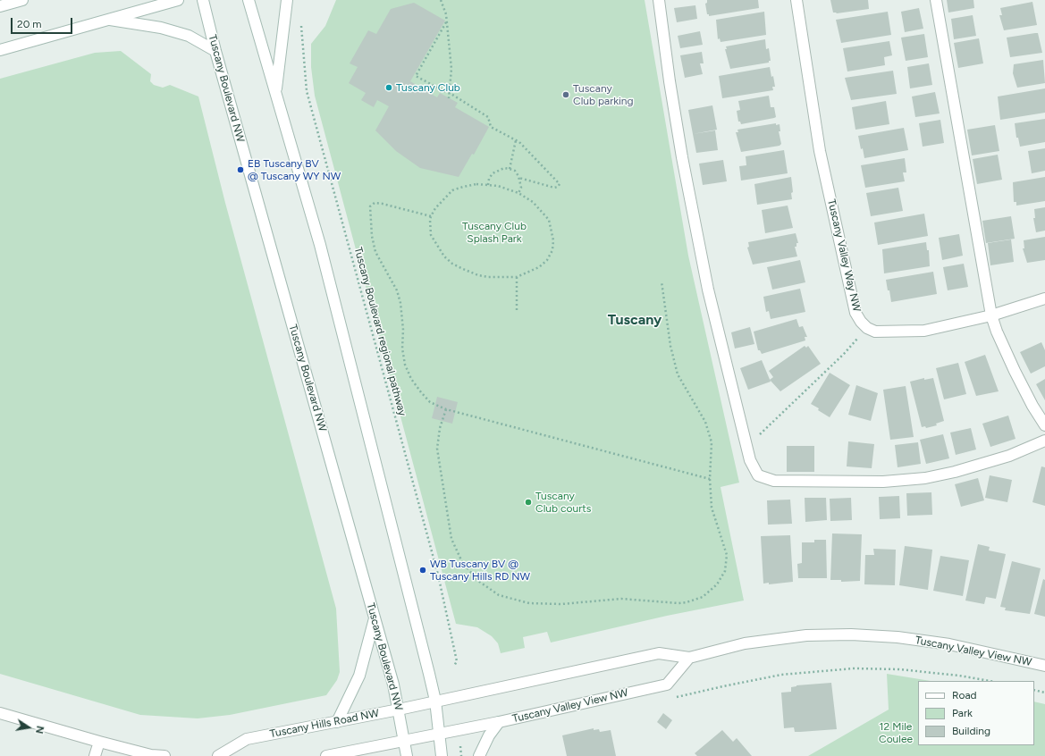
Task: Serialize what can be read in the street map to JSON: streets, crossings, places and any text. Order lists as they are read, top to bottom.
{
  "streets": {
    "street": [
      "Tuscany Boulevard NW",
      "Tuscany Valley Way NW",
      "Tuscany Valley View NW",
      "Tuscany Hills Road NW"
    ],
    "path": ["Tuscany Boulevard regional pathway"]
  },
  "crossings": [
    ["Tuscany Boulevard NW", "Tuscany Hills Road NW"],
    ["Tuscany Valley View NW", "Tuscany Hills Road NW"]
  ],
  "districts": ["Tuscany"],
  "parks": ["Tuscany Club Splash Park", "12 Mile Coulee"],
  "places": [
    "Tuscany Club",
    "Tuscany Club parking",
    "EB Tuscany BV @ Tuscany WY NW",
    "Tuscany Club courts",
    "WB Tuscany BV @ Tuscany Hills RD NW"
  ],
  "legend": ["Road", "Park", "Building"],
  "scale_bar": "20 m",
  "north": "right"
}
